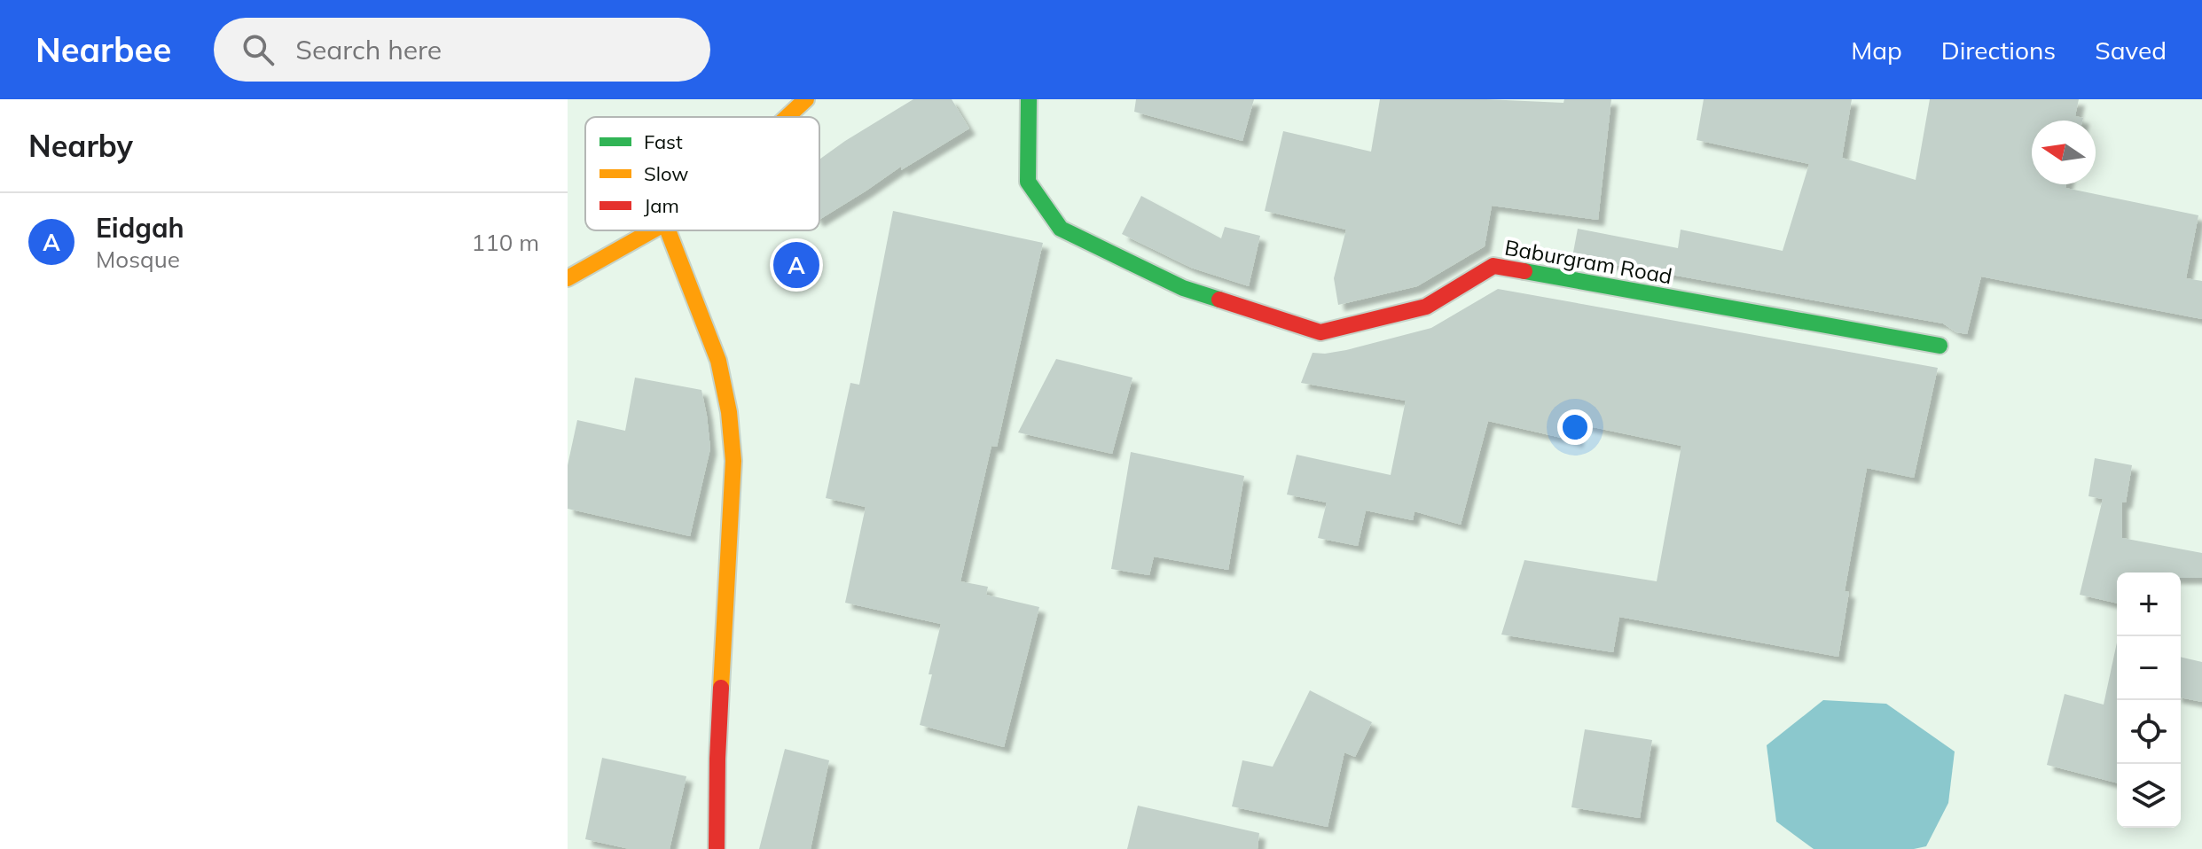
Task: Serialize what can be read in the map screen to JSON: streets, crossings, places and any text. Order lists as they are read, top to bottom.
{
  "streets": {
    "street": ["Baburgram Road"]
  },
  "legend": ["Fast", "Slow", "Jam"],
  "north": "left",
  "page": {
    "header": "Nearbee",
    "search": "Search here",
    "nav": ["Map", "Directions", "Saved"],
    "heading": "Nearby",
    "list": [
      {
        "mark": "A",
        "name": "Eidgah",
        "note": "Mosque",
        "value": "110 m"
      }
    ],
    "pins": "A",
    "map_buttons": ["+", "−"]
  }
}
